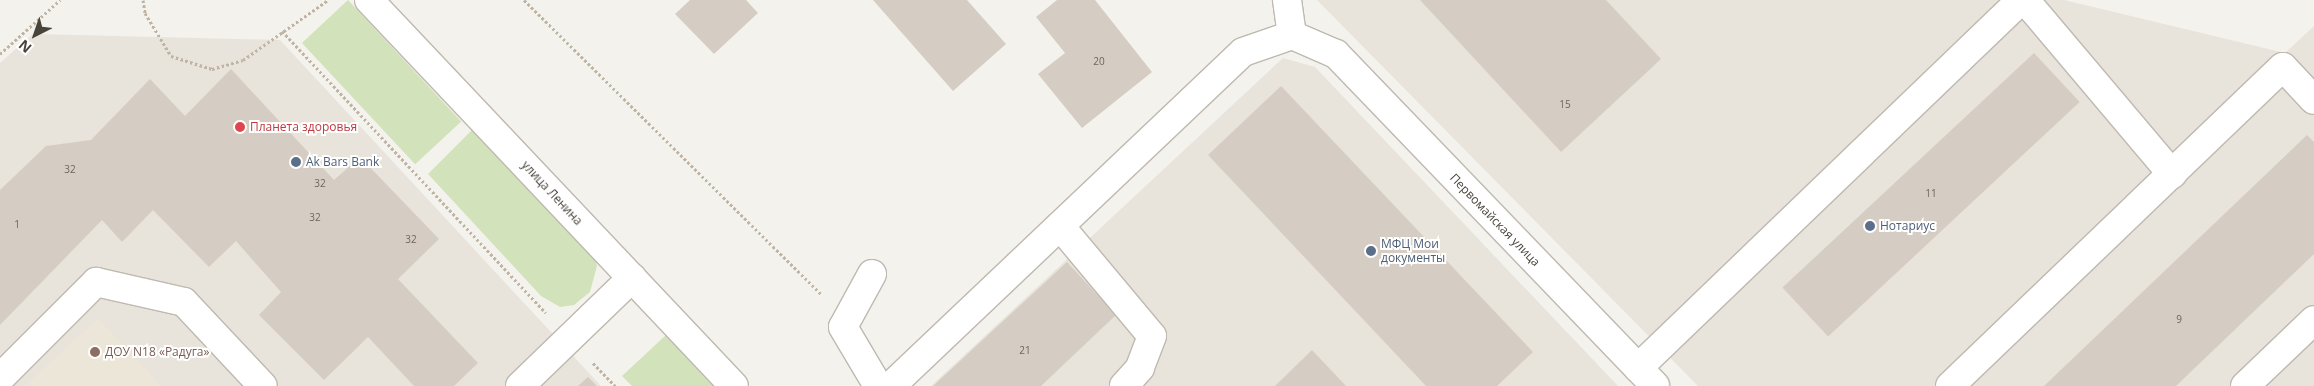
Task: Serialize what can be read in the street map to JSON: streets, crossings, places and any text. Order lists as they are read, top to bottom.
{
  "streets": {
    "street": ["улица Ленина", "Первомайская улица"]
  },
  "places": [
    "Планета здоровья",
    "Ak Bars Bank",
    "Нотариус",
    "МФЦ Мои документы",
    "ДОУ N18 «Радуга»"
  ],
  "house_numbers": [
    "20",
    "15",
    "32",
    "32",
    "11",
    "32",
    "1",
    "32",
    "9",
    "21"
  ],
  "north": "bottom left"
}
